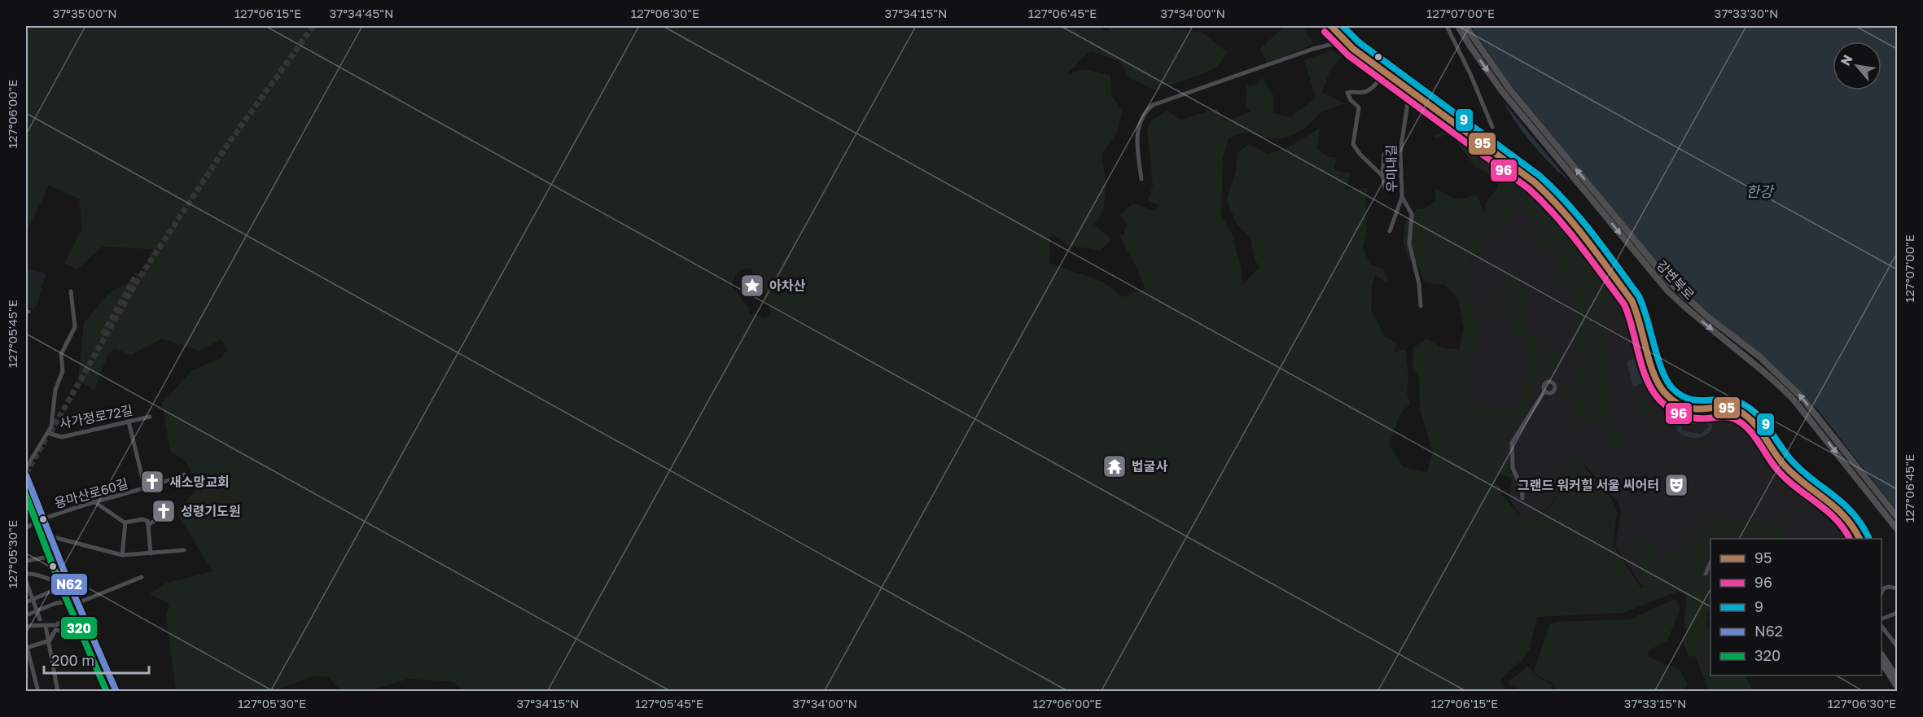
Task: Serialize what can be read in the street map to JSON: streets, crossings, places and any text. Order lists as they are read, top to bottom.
{
  "streets": {
    "highway": ["강변북로"],
    "street": ["우미내길", "사가정로72길", "용마산로60길"]
  },
  "water": ["한강"],
  "places": {
    "place": ["아차산"],
    "temple": ["법굴사"],
    "church": ["새소망교회", "성령기도원"],
    "theatre": ["그랜드 워커힐 서울 씨어터"]
  },
  "lines": [
    "transit line 95",
    "transit line 9",
    "transit line 96",
    "transit line N62",
    "transit line 320"
  ],
  "legend": [
    "95",
    "96",
    "9",
    "N62",
    "320"
  ],
  "scale_bar": "200 m",
  "north": "top left",
  "coordinates": [
    "37°35'00\"N",
    "127°06'15\"E",
    "37°34'45\"N",
    "127°06'30\"E",
    "37°34'15\"N",
    "127°06'45\"E",
    "37°34'00\"N",
    "127°07'00\"E",
    "37°33'30\"N",
    "127°06'00\"E",
    "127°05'45\"E",
    "127°05'30\"E",
    "37°33'15\"N"
  ]
}
